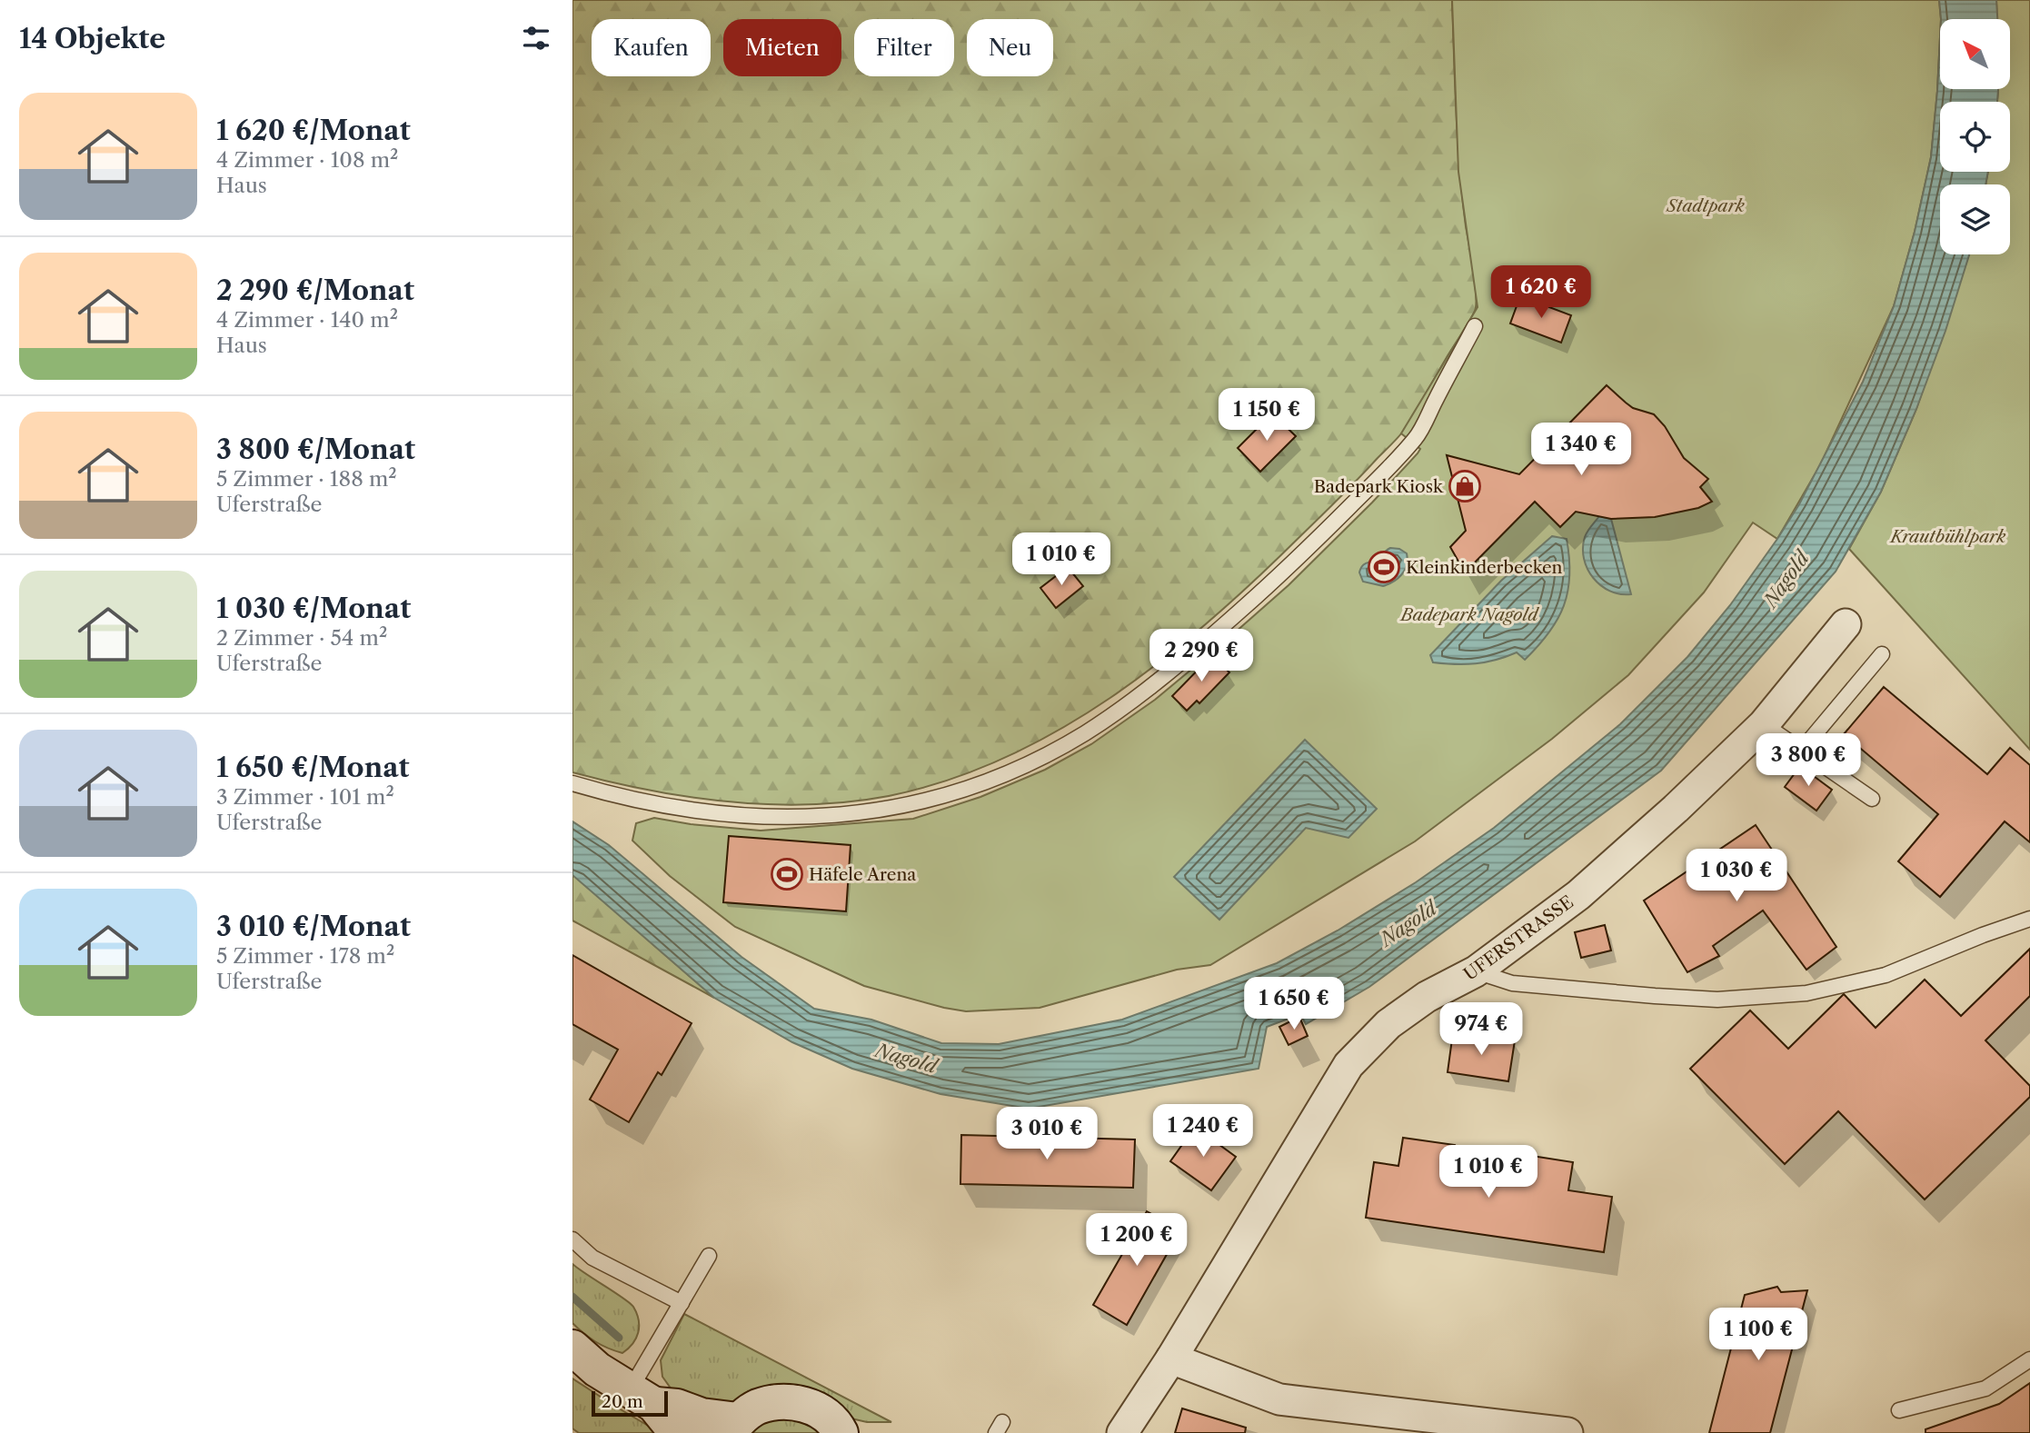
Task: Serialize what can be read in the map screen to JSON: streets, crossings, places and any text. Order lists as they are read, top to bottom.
{
  "streets": {
    "street": ["UFERSTRASSE"]
  },
  "water": ["Nagold"],
  "parks": ["Stadtpark", "Krautbühlpark", "Badepark Nagold"],
  "places": {
    "shop": ["Badepark Kiosk"],
    "sports": ["Kleinkinderbecken", "Häfele Arena"]
  },
  "scale_bar": "20 m",
  "north": "top left",
  "page": {
    "heading": "14 Objekte",
    "chip": [
      "Kaufen",
      "Mieten",
      "Filter",
      "Neu"
    ],
    "list": [
      {
        "name": "1 620 €/Monat",
        "note": "4 Zimmer · 108 m² · Haus"
      },
      {
        "name": "2 290 €/Monat",
        "note": "4 Zimmer · 140 m² · Haus"
      },
      {
        "name": "3 800 €/Monat",
        "note": "5 Zimmer · 188 m² · Uferstraße"
      },
      {
        "name": "1 030 €/Monat",
        "note": "2 Zimmer · 54 m² · Uferstraße"
      },
      {
        "name": "1 650 €/Monat",
        "note": "3 Zimmer · 101 m² · Uferstraße"
      },
      {
        "name": "3 010 €/Monat",
        "note": "5 Zimmer · 178 m² · Uferstraße"
      }
    ],
    "price": [
      "1 620 €",
      "1 150 €",
      "1 340 €",
      "1 010 €",
      "2 290 €",
      "3 800 €",
      "1 030 €",
      "1 650 €",
      "974 €",
      "1 240 €",
      "3 010 €",
      "1 010 €",
      "1 200 €",
      "1 100 €"
    ],
    "scale": "20 m"
  }
}
